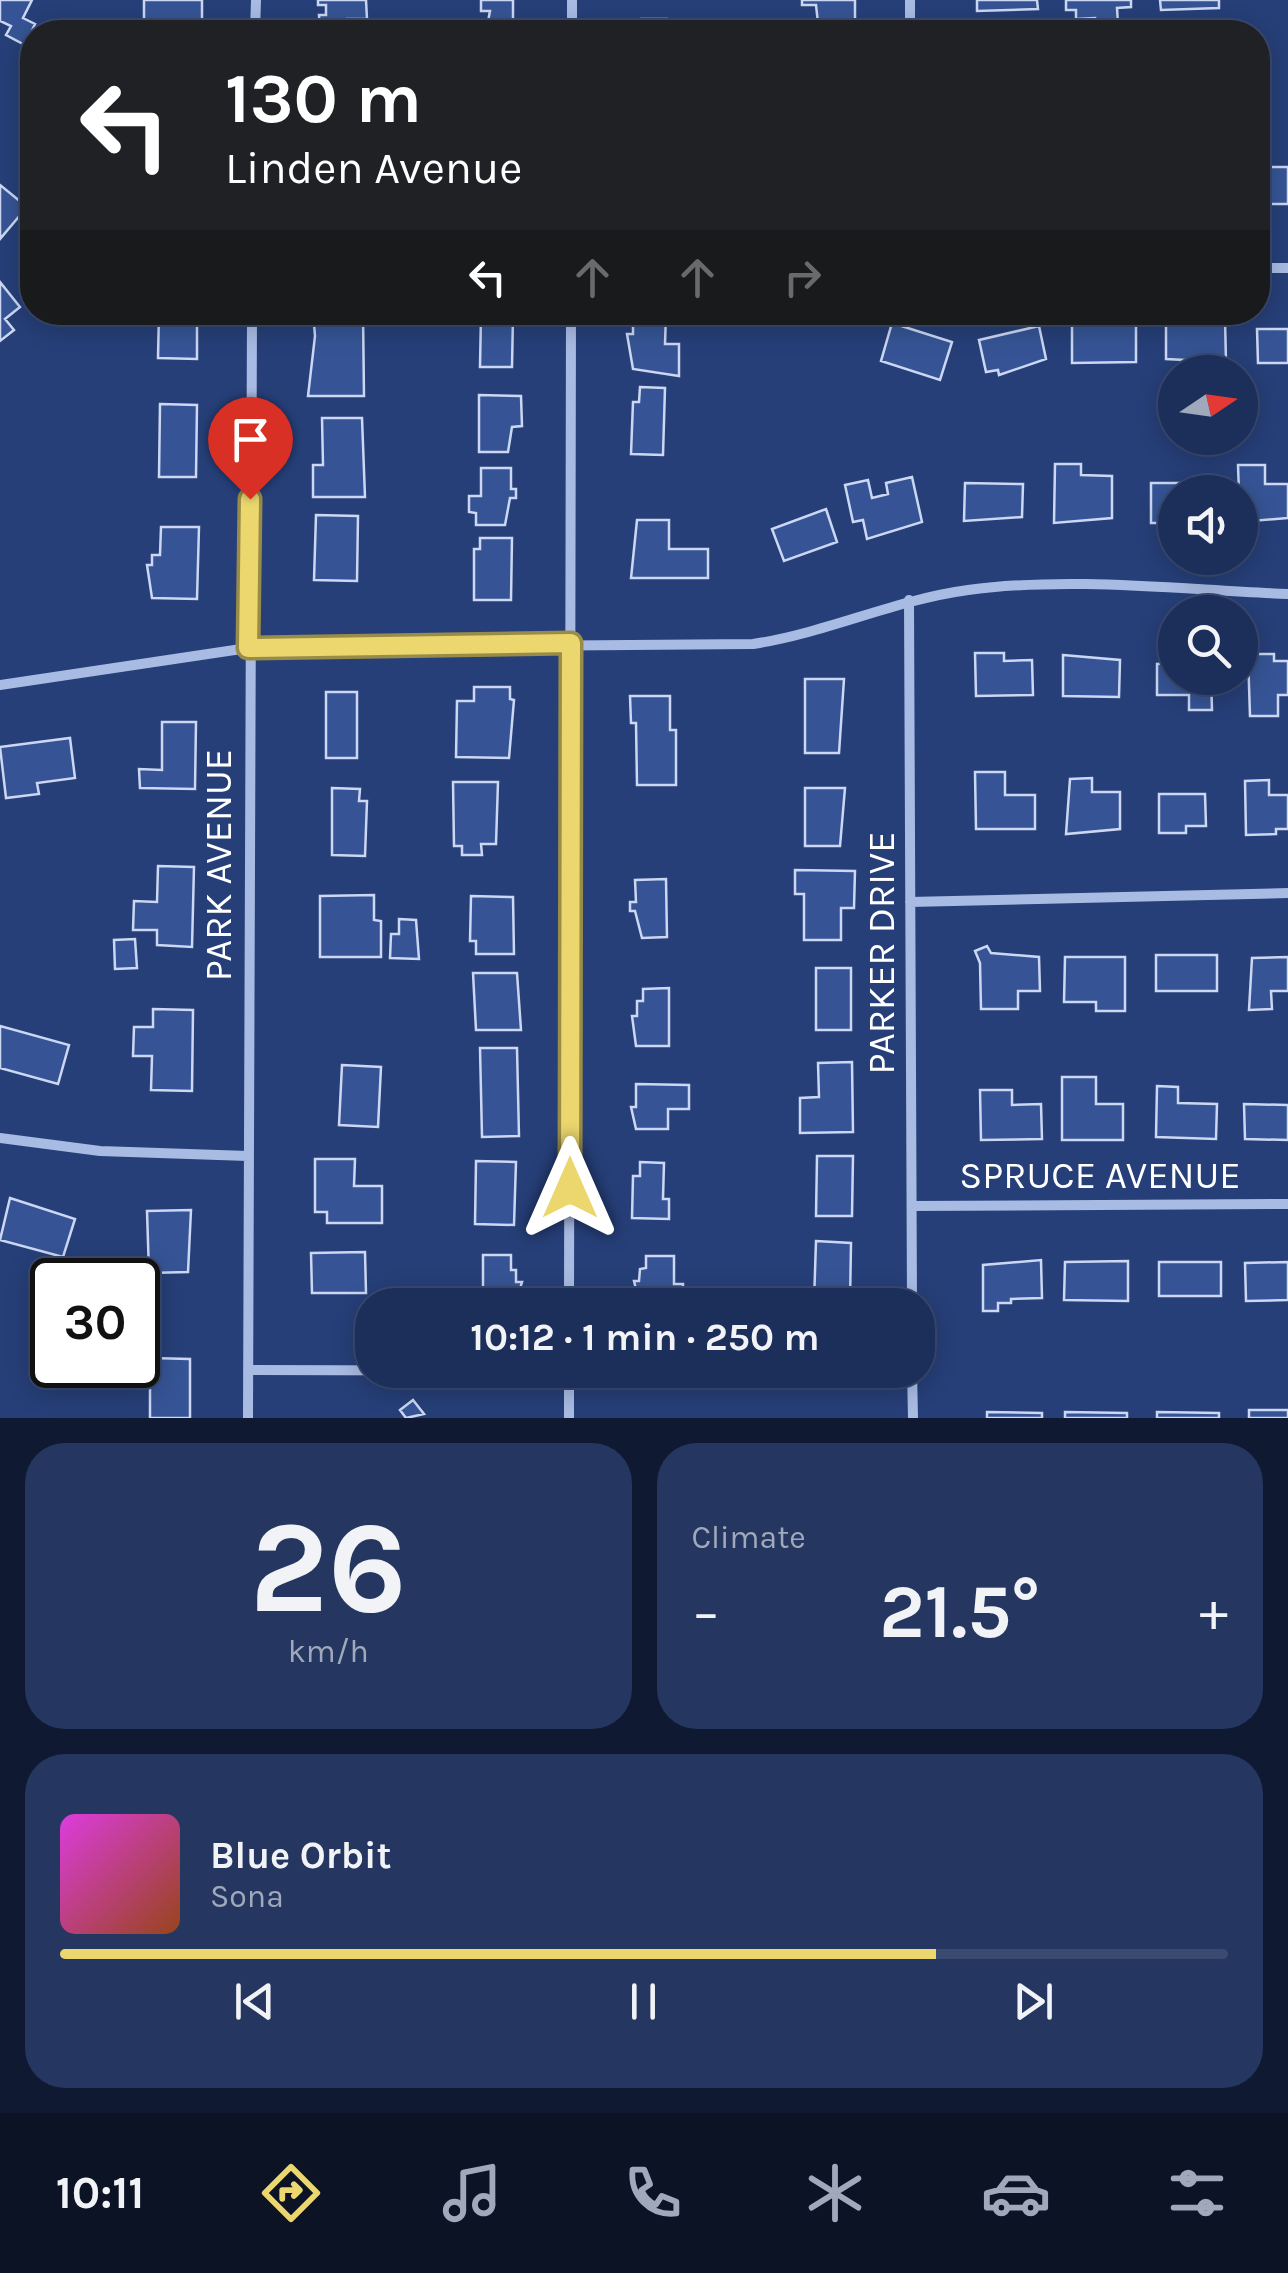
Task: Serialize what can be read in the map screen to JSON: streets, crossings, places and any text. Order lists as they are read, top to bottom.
{
  "streets": {
    "street": ["PARK AVENUE", "PARKER DRIVE", "SPRUCE AVENUE"]
  },
  "crossings": [
    ["PARKER DRIVE", "SPRUCE AVENUE"]
  ],
  "north": "right",
  "page": {
    "turn": ["130 m", "Linden Avenue"],
    "limit": "30",
    "trip": "10:12 · 1 min · 250 m",
    "tile": [
      ["26", "km/h"],
      "Climate"
    ],
    "heat": ["−", "21.5°", "+"],
    "song": ["Blue Orbit", "Sona"],
    "tabs": "10:11"
  }
}
